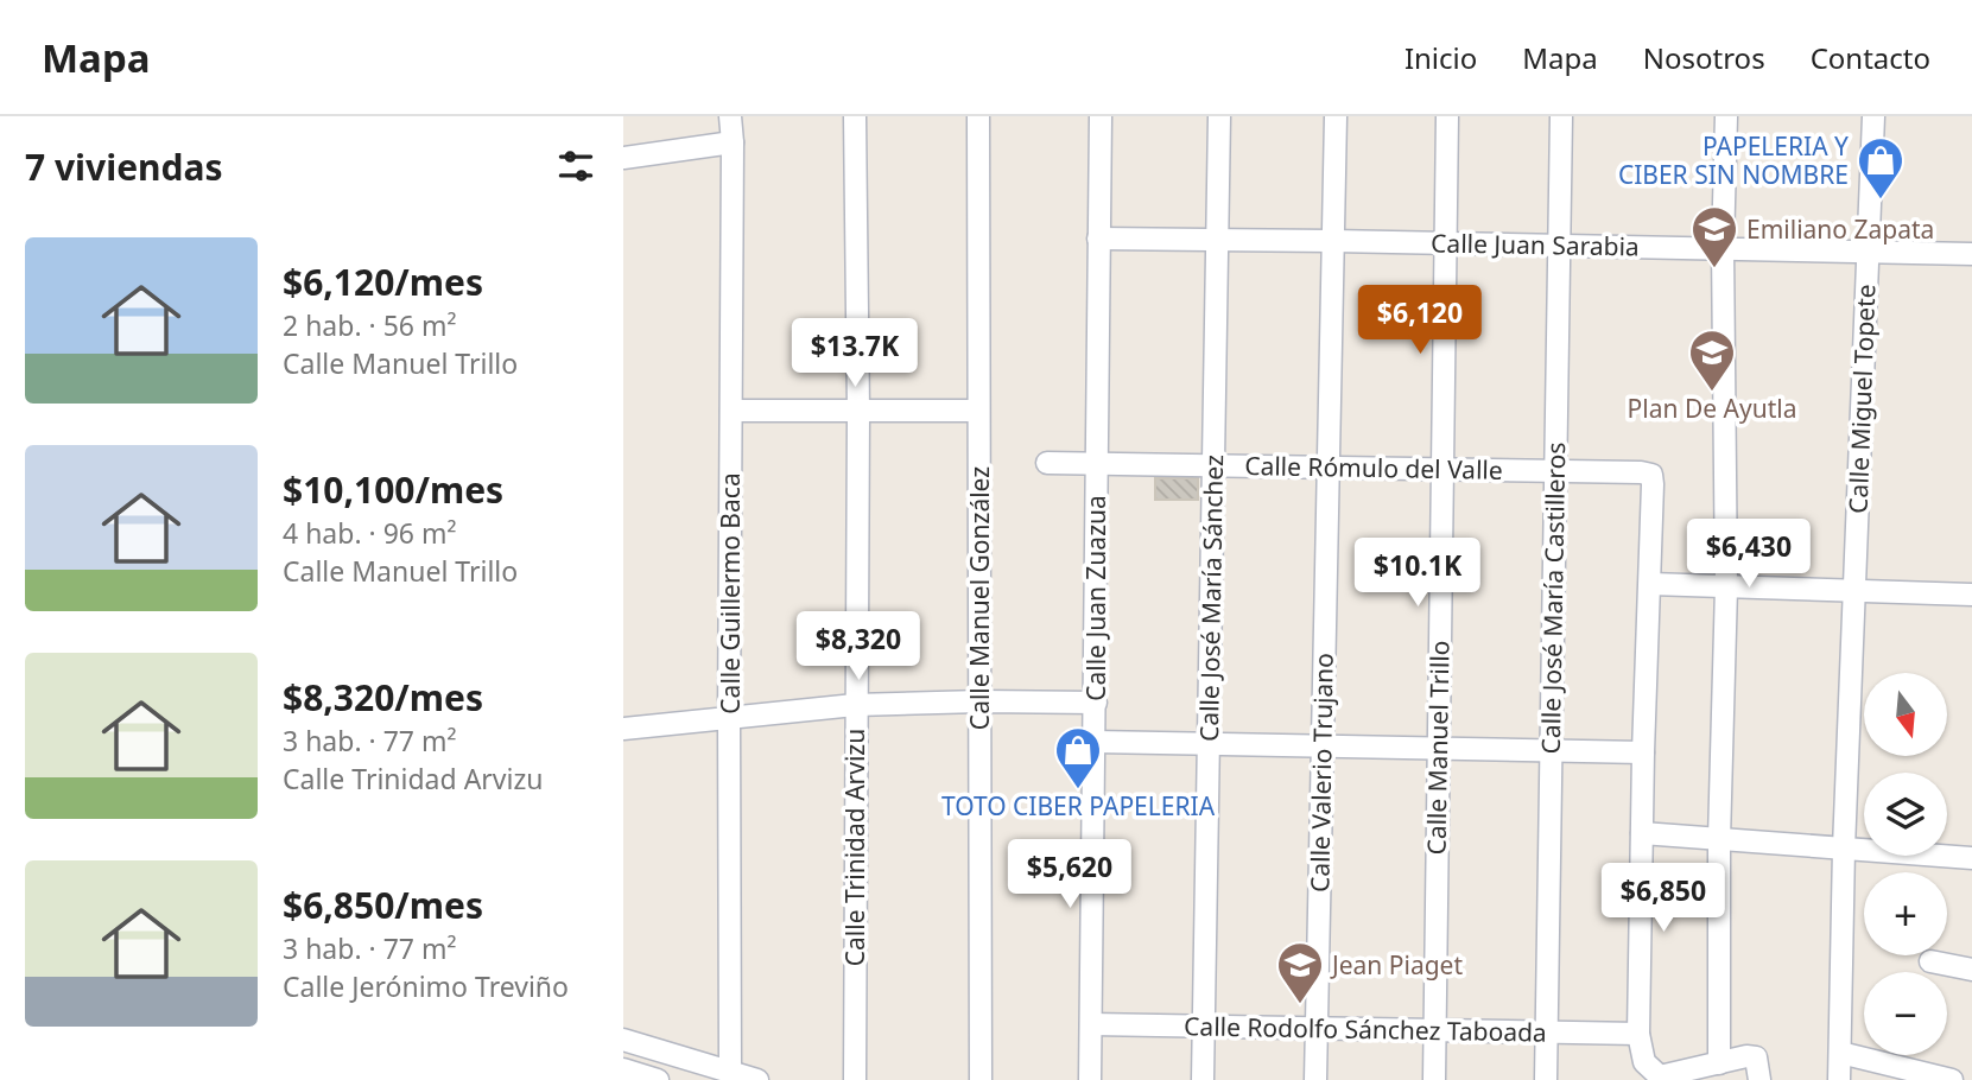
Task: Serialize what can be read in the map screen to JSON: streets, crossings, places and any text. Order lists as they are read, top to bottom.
{
  "streets": {
    "street": [
      "Calle Juan Sarabia",
      "Calle Miguel Topete",
      "Calle Rómulo del Valle",
      "Calle Guillermo Baca",
      "Calle Manuel González",
      "Calle Juan Zuazua",
      "Calle José María Sánchez",
      "Calle José María Castilleros",
      "Calle Manuel Trillo",
      "Calle Valerio Trujano",
      "Calle Trinidad Arvizu",
      "Calle Rodolfo Sánchez Taboada"
    ]
  },
  "crossings": [
    ["Calle Juan Sarabia", "Calle Miguel Topete"],
    ["Calle Juan Sarabia", "Calle Juan Zuazua"],
    ["Calle Juan Sarabia", "Calle José María Sánchez"],
    ["Calle Juan Sarabia", "Calle José María Castilleros"],
    ["Calle Juan Sarabia", "Calle Manuel Trillo"],
    ["Calle Juan Sarabia", "Calle Valerio Trujano"],
    ["Calle Rómulo del Valle", "Calle Juan Zuazua"],
    ["Calle Rómulo del Valle", "Calle José María Sánchez"],
    ["Calle Rómulo del Valle", "Calle José María Castilleros"],
    ["Calle Rómulo del Valle", "Calle Manuel Trillo"],
    ["Calle Rómulo del Valle", "Calle Valerio Trujano"],
    ["Calle Juan Zuazua", "Calle Rodolfo Sánchez Taboada"],
    ["Calle José María Sánchez", "Calle Rodolfo Sánchez Taboada"],
    ["Calle José María Castilleros", "Calle Rodolfo Sánchez Taboada"],
    ["Calle Manuel Trillo", "Calle Rodolfo Sánchez Taboada"],
    ["Calle Valerio Trujano", "Calle Rodolfo Sánchez Taboada"]
  ],
  "places": {
    "shop": ["PAPELERIA Y CIBER SIN NOMBRE", "TOTO CIBER PAPELERIA"],
    "school or university": ["Emiliano Zapata", "Plan De Ayutla", "Jean Piaget"]
  },
  "north": "bottom",
  "page": {
    "header": "Mapa",
    "nav": [
      "Inicio",
      "Mapa",
      "Nosotros",
      "Contacto"
    ],
    "heading": "7 viviendas",
    "list": [
      {
        "name": "$6,120/mes",
        "note": "2 hab. · 56 m² · Calle Manuel Trillo"
      },
      {
        "name": "$10,100/mes",
        "note": "4 hab. · 96 m² · Calle Manuel Trillo"
      },
      {
        "name": "$8,320/mes",
        "note": "3 hab. · 77 m² · Calle Trinidad Arvizu"
      },
      {
        "name": "$6,850/mes",
        "note": "3 hab. · 77 m² · Calle Jerónimo Treviño"
      }
    ],
    "price": [
      "$6,120",
      "$13.7K",
      "$6,430",
      "$10.1K",
      "$8,320",
      "$5,620",
      "$6,850"
    ],
    "map_buttons": ["+", "−"]
  }
}
